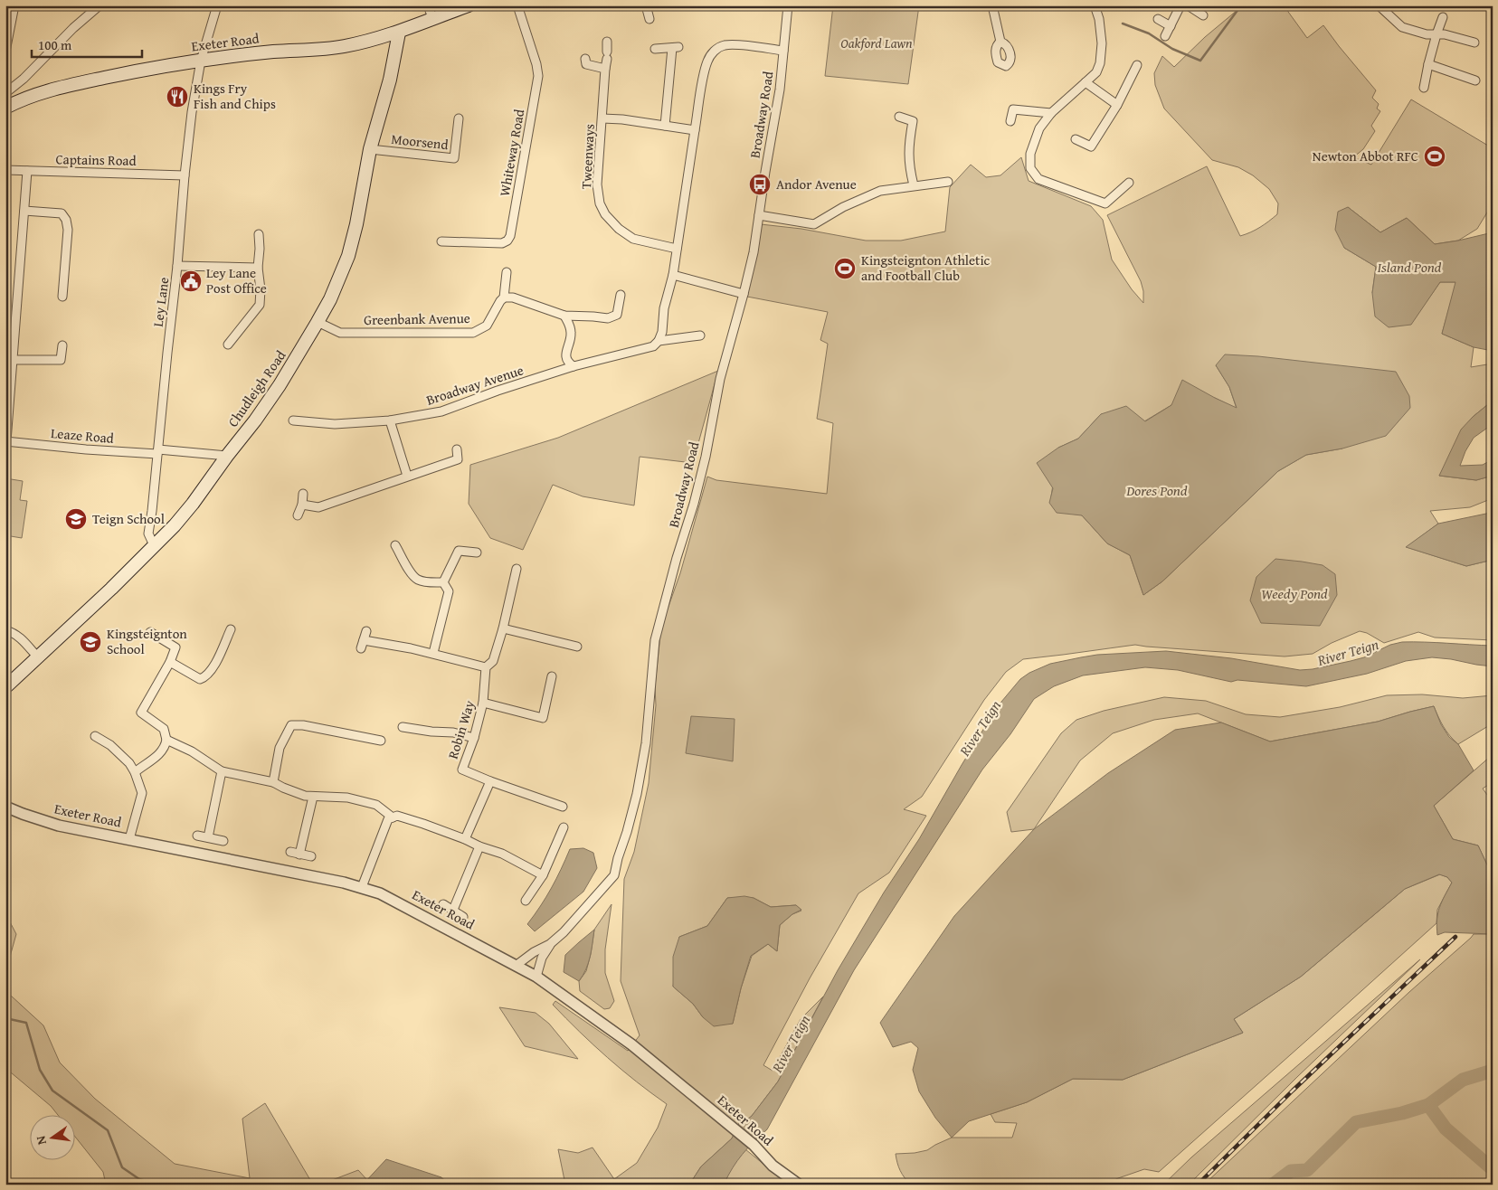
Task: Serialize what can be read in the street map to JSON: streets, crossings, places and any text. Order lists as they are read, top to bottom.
{
  "streets": {
    "main road": ["Exeter Road", "Chudleigh Road"],
    "street": [
      "Broadway Road",
      "Moorsend",
      "Whiteway Road",
      "Tweenways",
      "Captains Road",
      "Ley Lane",
      "Greenbank Avenue",
      "Broadway Avenue",
      "Leaze Road",
      "Robin Way"
    ]
  },
  "crossings": [
    ["Exeter Road", "Broadway Road"],
    ["Exeter Road", "Ley Lane"],
    ["Exeter Road", "Chudleigh Road"],
    ["Moorsend", "Chudleigh Road"],
    ["Captains Road", "Ley Lane"],
    ["Ley Lane", "Chudleigh Road"],
    ["Ley Lane", "Leaze Road"],
    ["Greenbank Avenue", "Chudleigh Road"],
    ["Chudleigh Road", "Leaze Road"]
  ],
  "water": [
    "Island Pond",
    "Dores Pond",
    "Weedy Pond",
    "River Teign"
  ],
  "parks": ["Oakford Lawn"],
  "places": {
    "restaurant": ["Kings Fry Fish and Chips"],
    "sports": ["Newton Abbot RFC", "Kingsteignton Athletic and Football Club"],
    "bus stop": ["Andor Avenue"],
    "public building": ["Ley Lane Post Office"],
    "school or university": ["Teign School", "Kingsteignton School"]
  },
  "scale_bar": "100 m",
  "north": "left"
}
